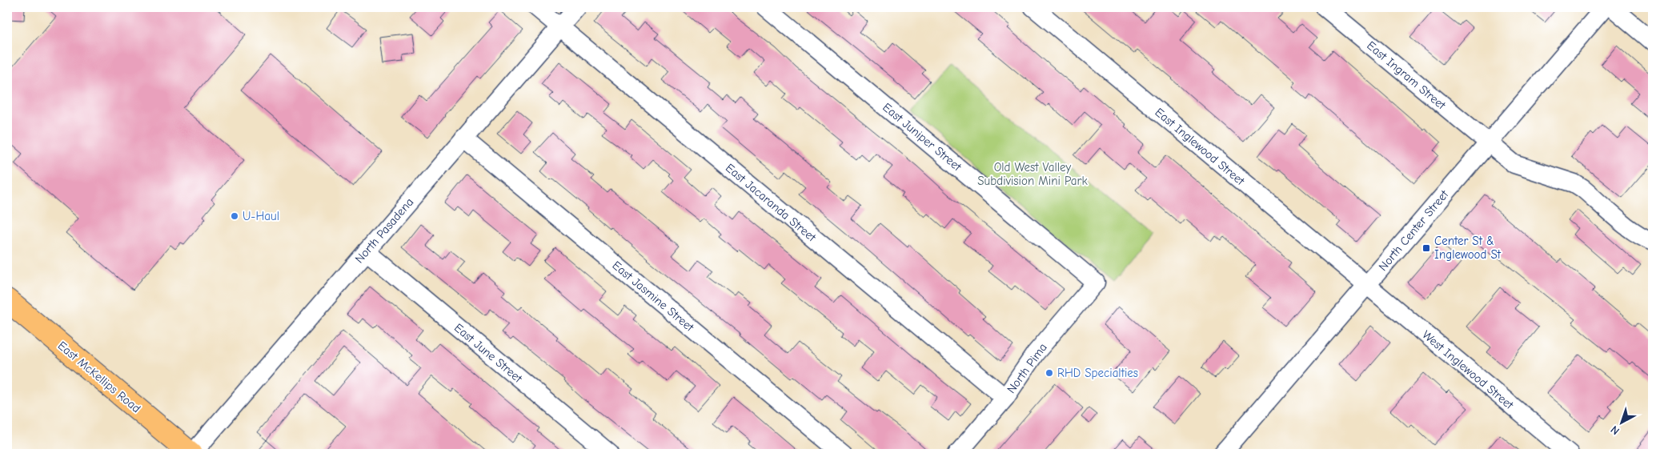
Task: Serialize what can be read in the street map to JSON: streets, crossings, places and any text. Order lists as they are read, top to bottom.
{
  "streets": {
    "main road": ["East McKellips Road"],
    "street": [
      "East Ingram Street",
      "East Juniper Street",
      "East Inglewood Street",
      "East Jacaranda Street",
      "North Pasadena",
      "North Center Street",
      "East Jasmine Street",
      "East June Street",
      "North Pima",
      "West Inglewood Street"
    ]
  },
  "crossings": [
    ["East Ingram Street", "North Center Street"],
    ["East Juniper Street", "North Pima"],
    ["East Inglewood Street", "North Center Street"],
    ["East Inglewood Street", "West Inglewood Street"],
    ["East Jacaranda Street", "North Pasadena"],
    ["East Jacaranda Street", "North Pima"],
    ["North Pasadena", "East Jasmine Street"],
    ["North Pasadena", "East June Street"],
    ["North Pasadena", "East McKellips Road"],
    ["North Center Street", "West Inglewood Street"]
  ],
  "parks": ["Old West Valley Subdivision Mini Park"],
  "places": {
    "other": ["U-Haul", "RHD Specialties"],
    "transit": ["Center St & Inglewood St"]
  },
  "north": "bottom left"
}
